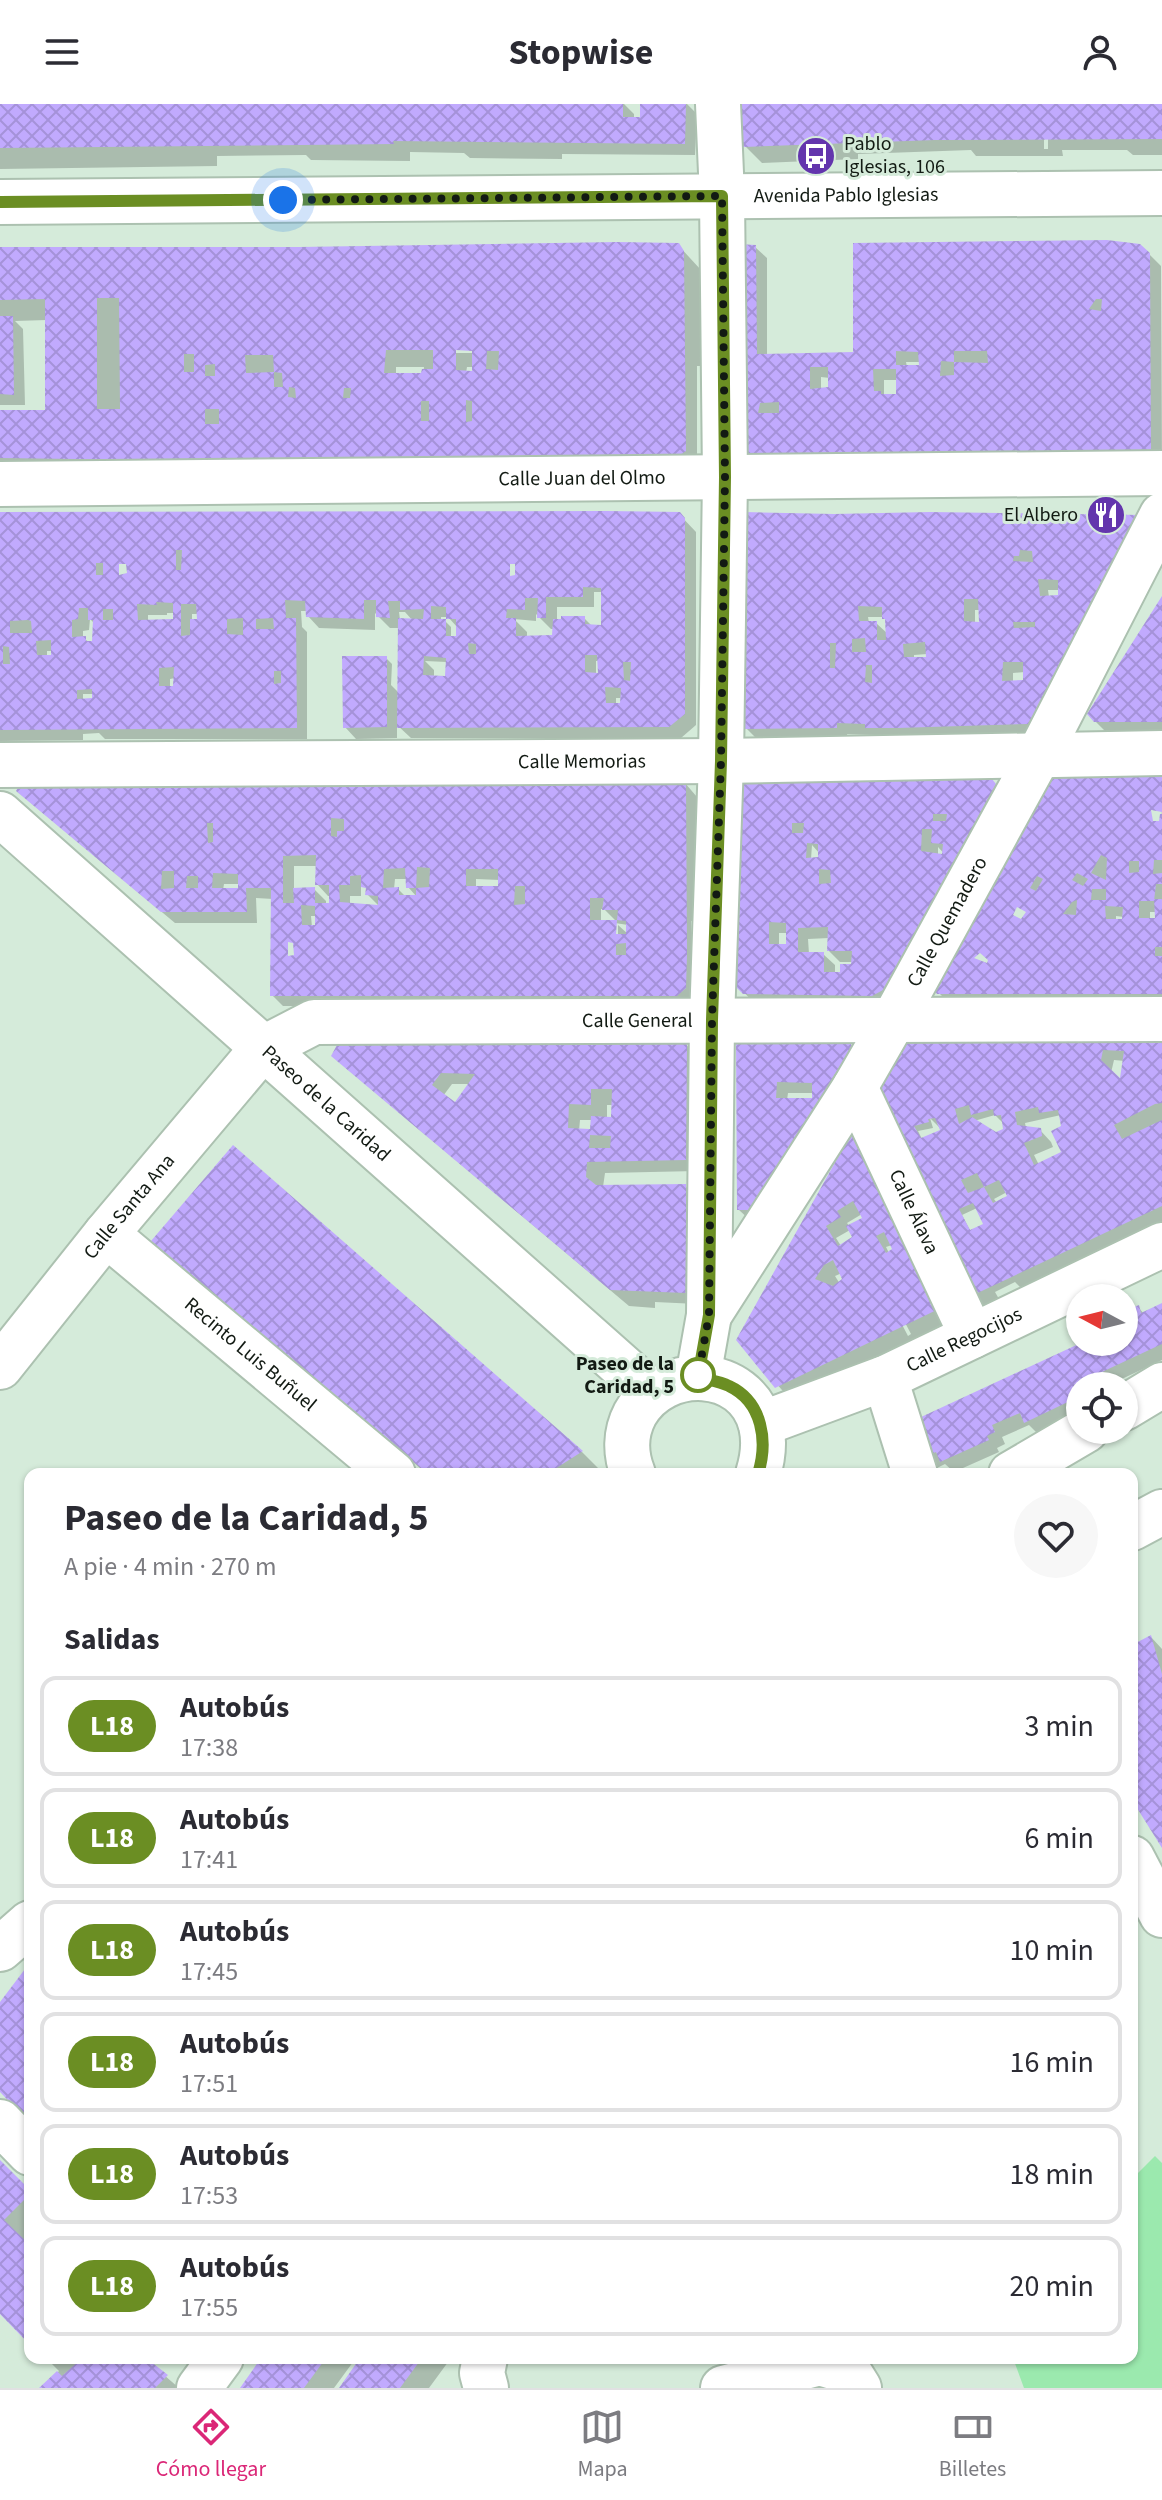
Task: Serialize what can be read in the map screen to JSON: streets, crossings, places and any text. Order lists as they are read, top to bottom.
{
  "streets": {
    "street": [
      "Avenida Pablo Iglesias",
      "Calle Juan del Olmo",
      "Calle Memorias",
      "Calle Quemadero",
      "Calle General",
      "Paseo de la Caridad",
      "Calle Santa Ana",
      "Calle Álava",
      "Calle Regocijos",
      "Recinto Luis Buñuel"
    ]
  },
  "crossings": [
    ["Calle Memorias", "Calle Quemadero"],
    ["Calle Quemadero", "Calle General"],
    ["Calle Quemadero", "Calle Álava"],
    ["Calle General", "Paseo de la Caridad"],
    ["Calle General", "Calle Santa Ana"],
    ["Paseo de la Caridad", "Calle Santa Ana"],
    ["Calle Santa Ana", "Recinto Luis Buñuel"],
    ["Calle Álava", "Calle Regocijos"]
  ],
  "places": {
    "bus stop": ["Pablo Iglesias, 106"],
    "restaurant": ["El Albero"],
    "other": ["Paseo de la Caridad, 5"]
  },
  "lines": ["bus line L18"],
  "north": "left",
  "page": {
    "header": "Stopwise",
    "heading": [
      ["Paseo de la Caridad, 5", "A pie · 4 min · 270 m"],
      "Salidas"
    ],
    "list": [
      {
        "mark": "L18",
        "name": "Autobús",
        "note": "17:38",
        "value": "3 min"
      },
      {
        "mark": "L18",
        "name": "Autobús",
        "note": "17:41",
        "value": "6 min"
      },
      {
        "mark": "L18",
        "name": "Autobús",
        "note": "17:45",
        "value": "10 min"
      },
      {
        "mark": "L18",
        "name": "Autobús",
        "note": "17:51",
        "value": "16 min"
      },
      {
        "mark": "L18",
        "name": "Autobús",
        "note": "17:53",
        "value": "18 min"
      },
      {
        "mark": "L18",
        "name": "Autobús",
        "note": "17:55",
        "value": "20 min"
      }
    ],
    "tabs": ["Cómo llegar", "Mapa", "Billetes"]
  }
}
